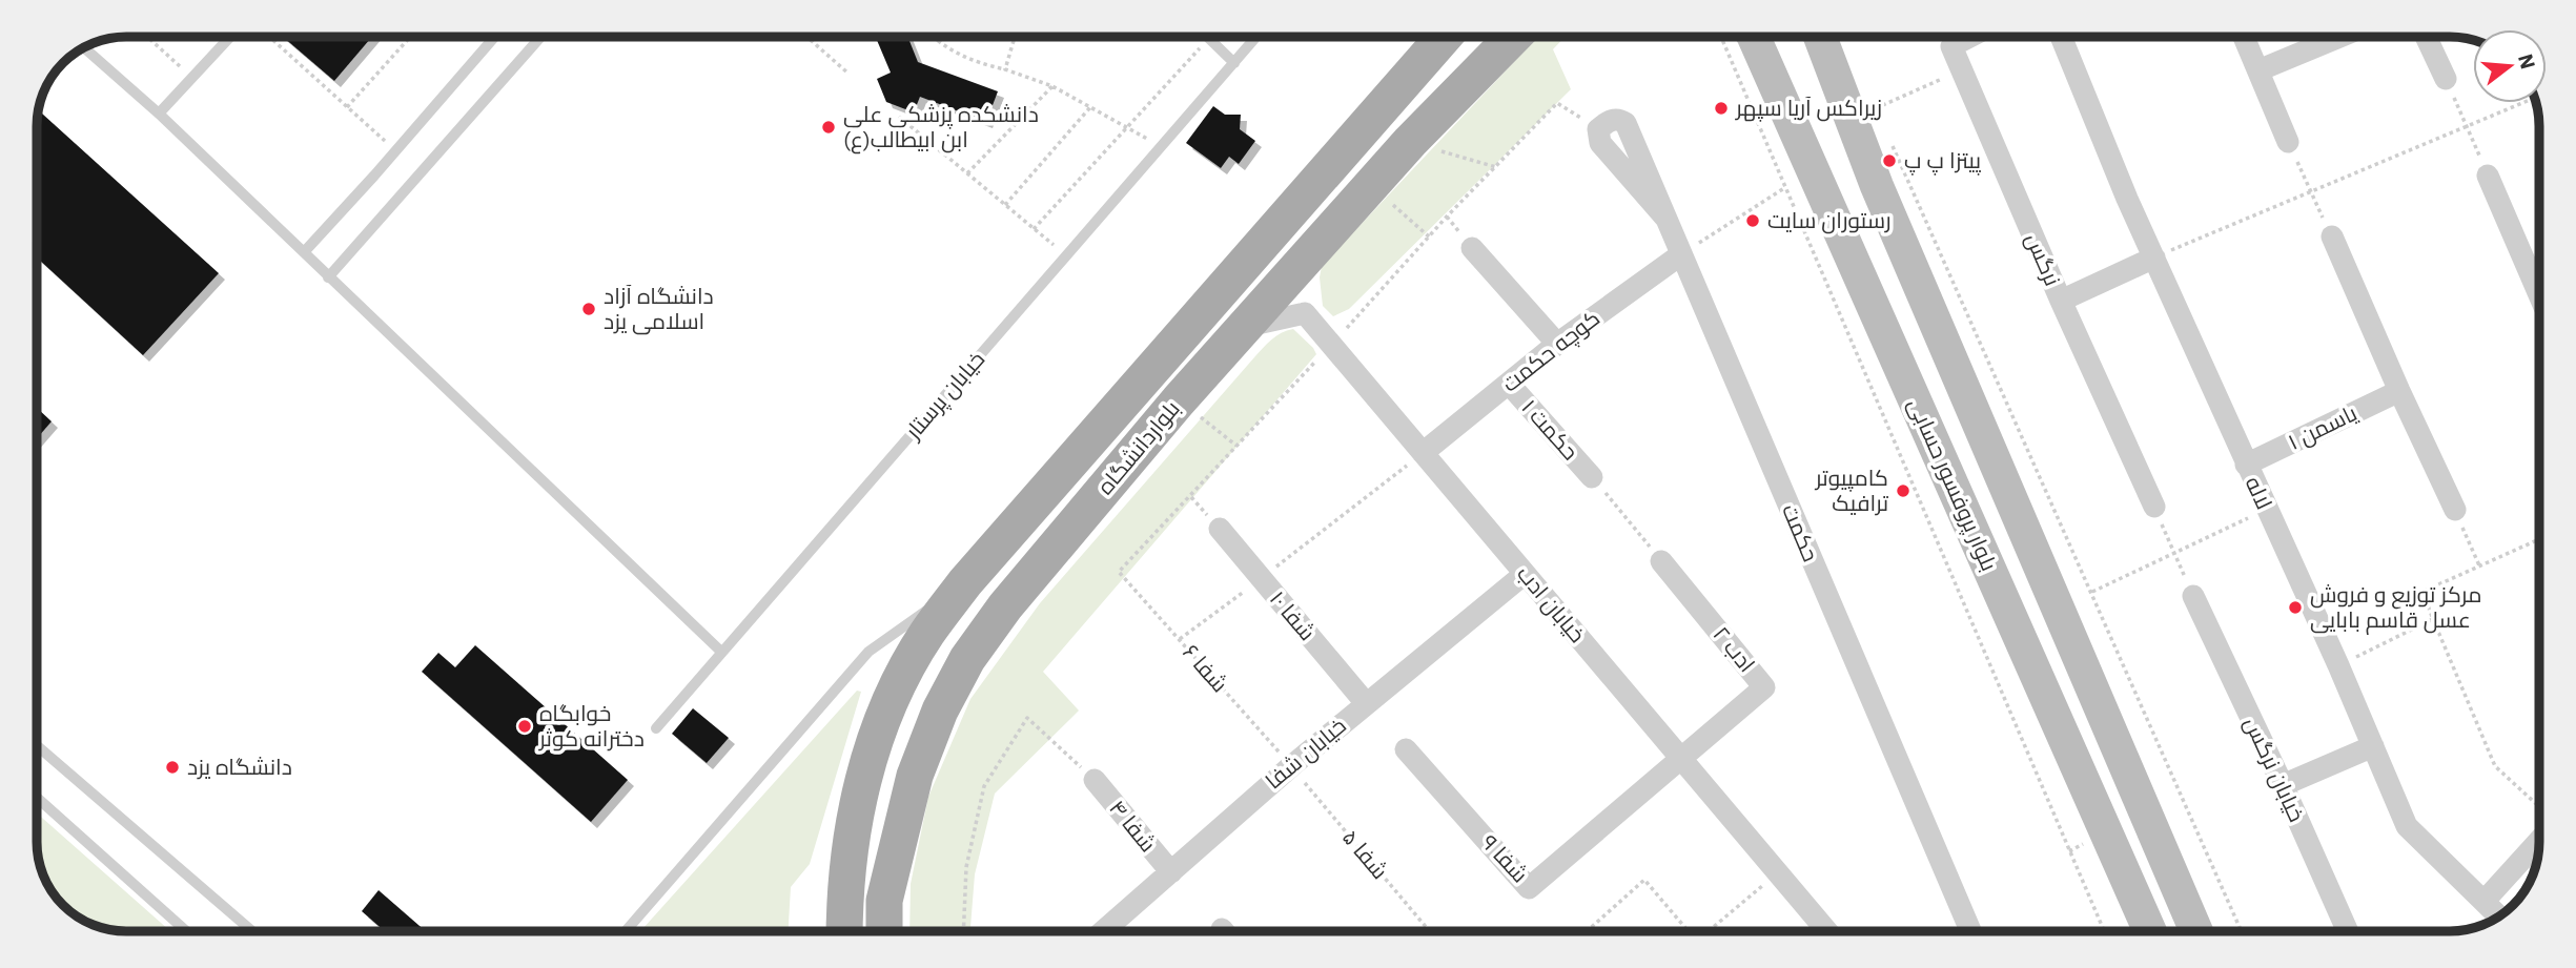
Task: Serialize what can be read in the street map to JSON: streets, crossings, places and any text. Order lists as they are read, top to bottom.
{
  "streets": {
    "main road": ["بلواردانشگاه", "بلوار پروفسور حسابی"],
    "street": [
      "نرگس",
      "کوچه حکمت",
      "یاسمن ۱",
      "حکمت ۱",
      "لاله",
      "حکمت",
      "خیابان ادب",
      "شفا ۱۰",
      "ادب ۲",
      "خیابان شفا",
      "خیابان نرگس",
      "شفا ۴",
      "شفا ۹"
    ],
    "lane": ["خیابان پرستار"],
    "path": ["شفا ۶", "شفا ۵"]
  },
  "crossings": [
    ["کوچه حکمت", "حکمت ۱"],
    ["کوچه حکمت", "حکمت"],
    ["کوچه حکمت", "خیابان ادب"],
    ["یاسمن ۱", "لاله"],
    ["خیابان ادب", "ادب ۲"],
    ["خیابان ادب", "خیابان شفا"],
    ["خیابان ادب", "شفا ۹"],
    ["شفا ۱۰", "خیابان شفا"],
    ["ادب ۲", "شفا ۹"],
    ["شفا ۶", "خیابان شفا"],
    ["شفا ۶", "شفا ۵"],
    ["خیابان شفا", "شفا ۴"],
    ["خیابان شفا", "شفا ۵"]
  ],
  "places": [
    "زیراکس آریا سپهر",
    "دانشکده پزشکی علی ابن ابیطالب(ع)",
    "پیتزا پ پ",
    "رستوران سایت",
    "دانشگاه آزاد اسلامی یزد",
    "کامپیوتر ترافیک",
    "مرکز توزیع و فروش عسل قاسم بابایی",
    "خوابگاه دخترانه کوثر",
    "دانشگاه یزد"
  ],
  "north": "right"
}
